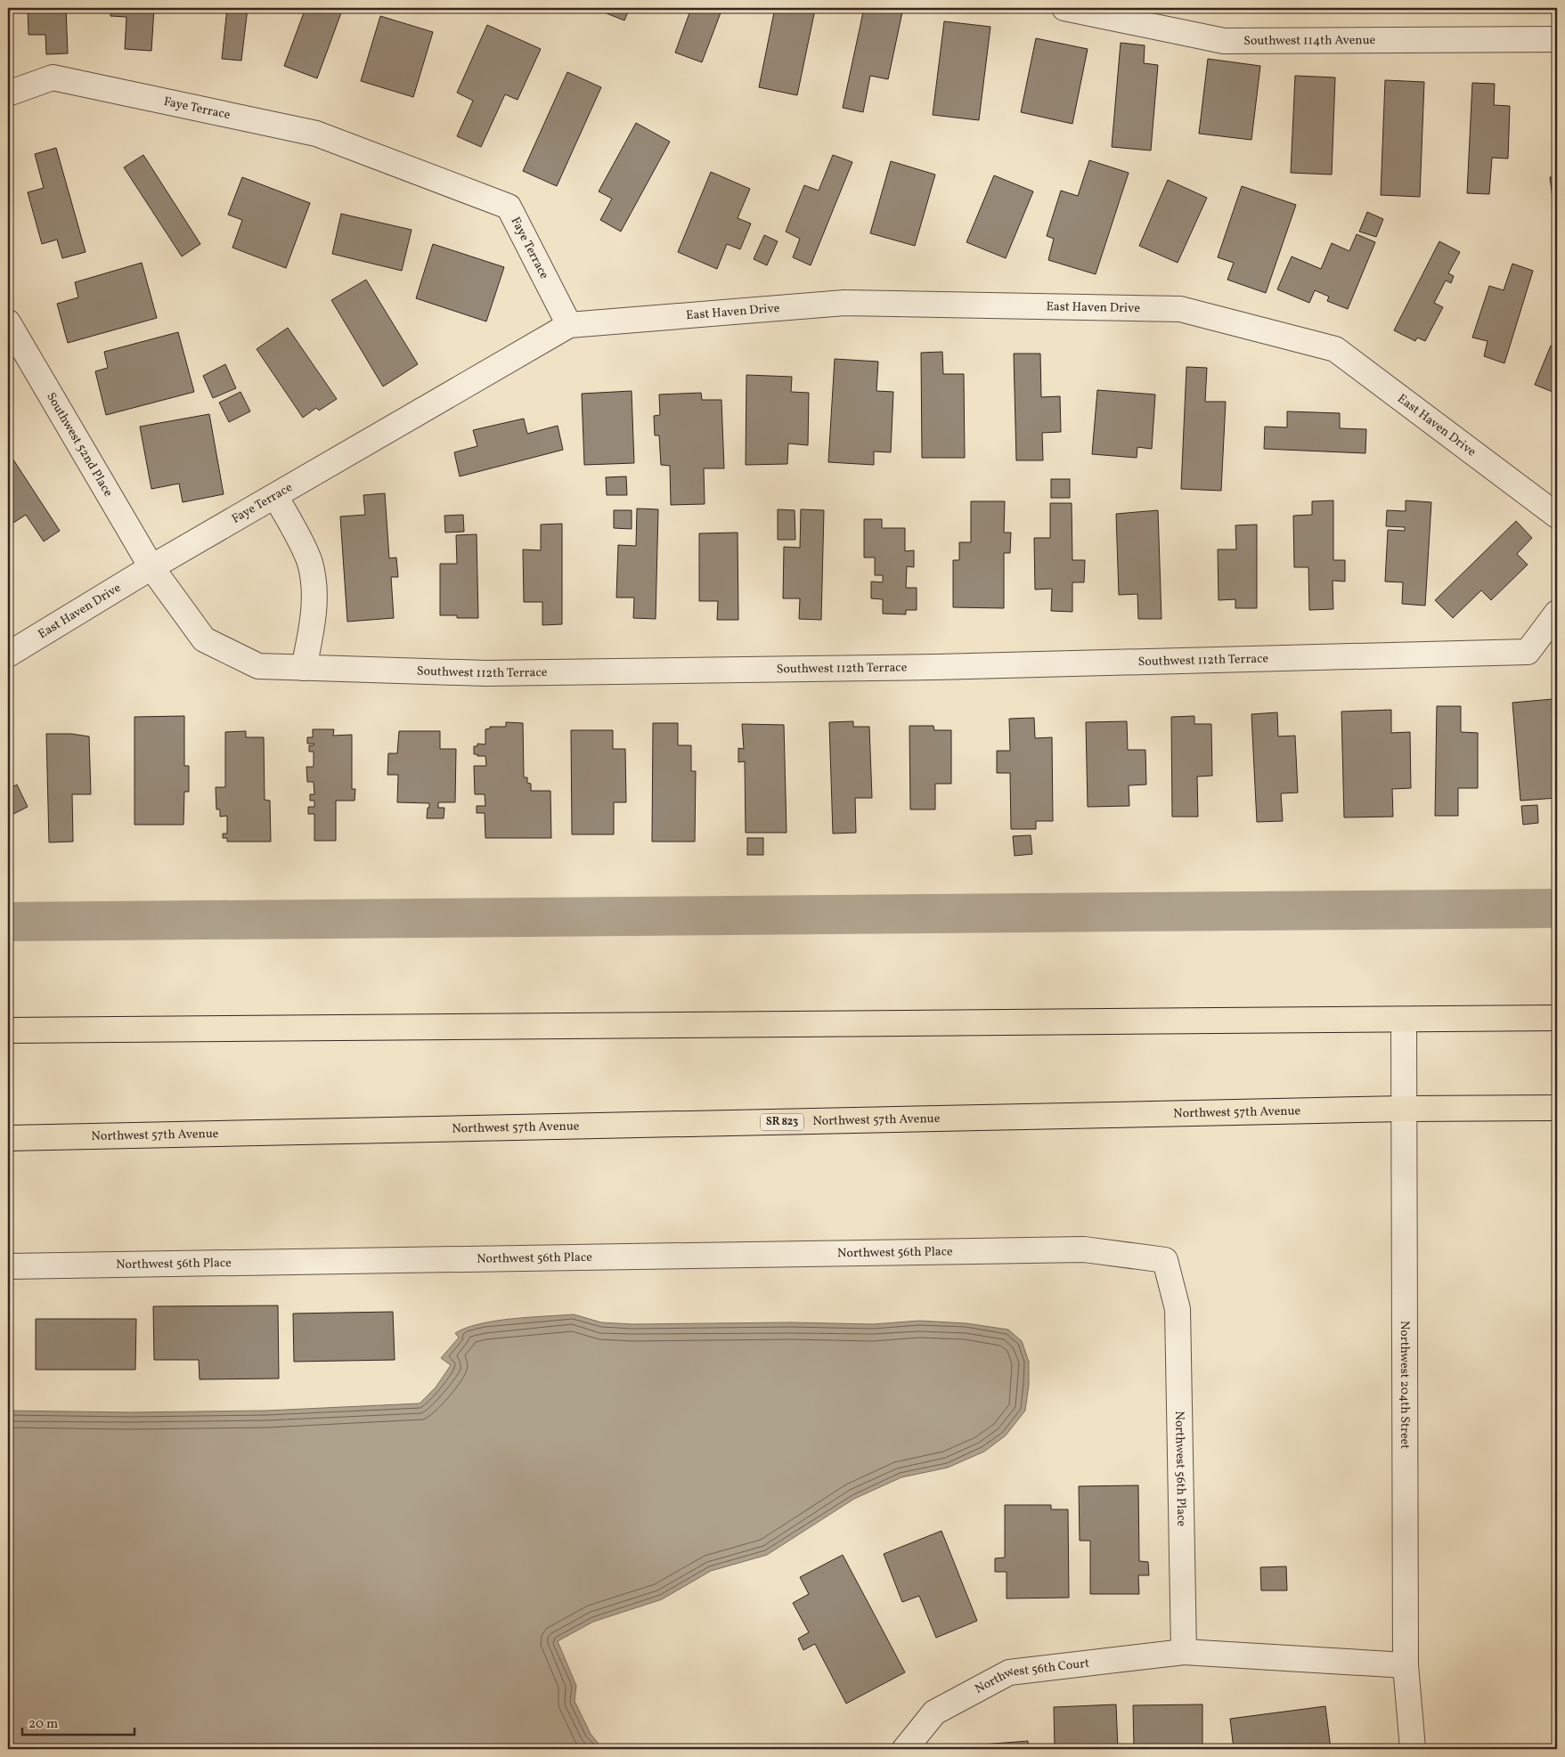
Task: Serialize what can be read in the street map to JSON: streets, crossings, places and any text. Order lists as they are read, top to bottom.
{
  "streets": {
    "main road": ["Northwest 57th Avenue", "SR 823"],
    "street": [
      "Southwest 114th Avenue",
      "Faye Terrace",
      "East Haven Drive",
      "Southwest 52nd Place",
      "Southwest 112th Terrace",
      "Northwest 56th Place",
      "Northwest 204th Street",
      "Northwest 56th Court"
    ]
  },
  "crossings": [
    ["Faye Terrace", "East Haven Drive"],
    ["Faye Terrace", "Southwest 52nd Place"],
    ["Faye Terrace", "Southwest 112th Terrace"],
    ["East Haven Drive", "Southwest 52nd Place"],
    ["East Haven Drive", "Southwest 112th Terrace"],
    ["Southwest 52nd Place", "Southwest 112th Terrace"],
    ["Northwest 57th Avenue", "Northwest 204th Street"],
    ["Northwest 56th Place", "Northwest 56th Court"]
  ],
  "scale_bar": "20 m"
}
